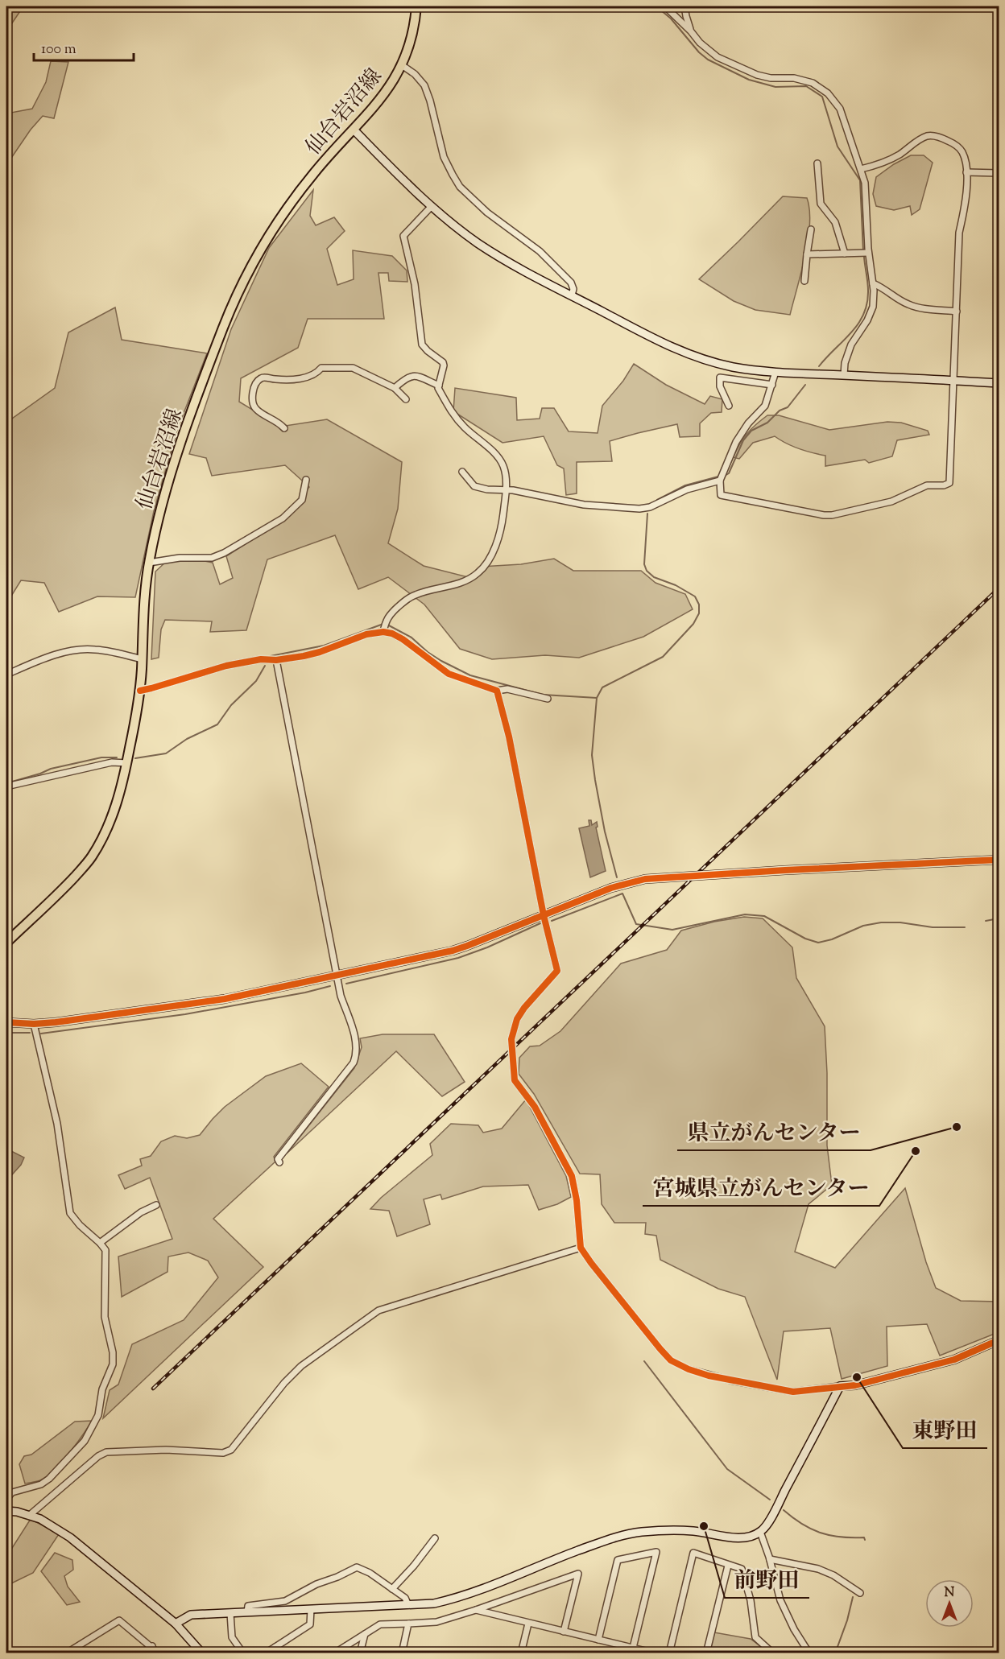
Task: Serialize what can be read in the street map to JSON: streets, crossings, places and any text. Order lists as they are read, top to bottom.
{
  "streets": {
    "main road": ["仙台岩沼線"]
  },
  "places": [
    "県立がんセンター",
    "宮城県立がんセンター",
    "東野田",
    "前野田"
  ],
  "scale_bar": "100 m",
  "north": "top"
}
